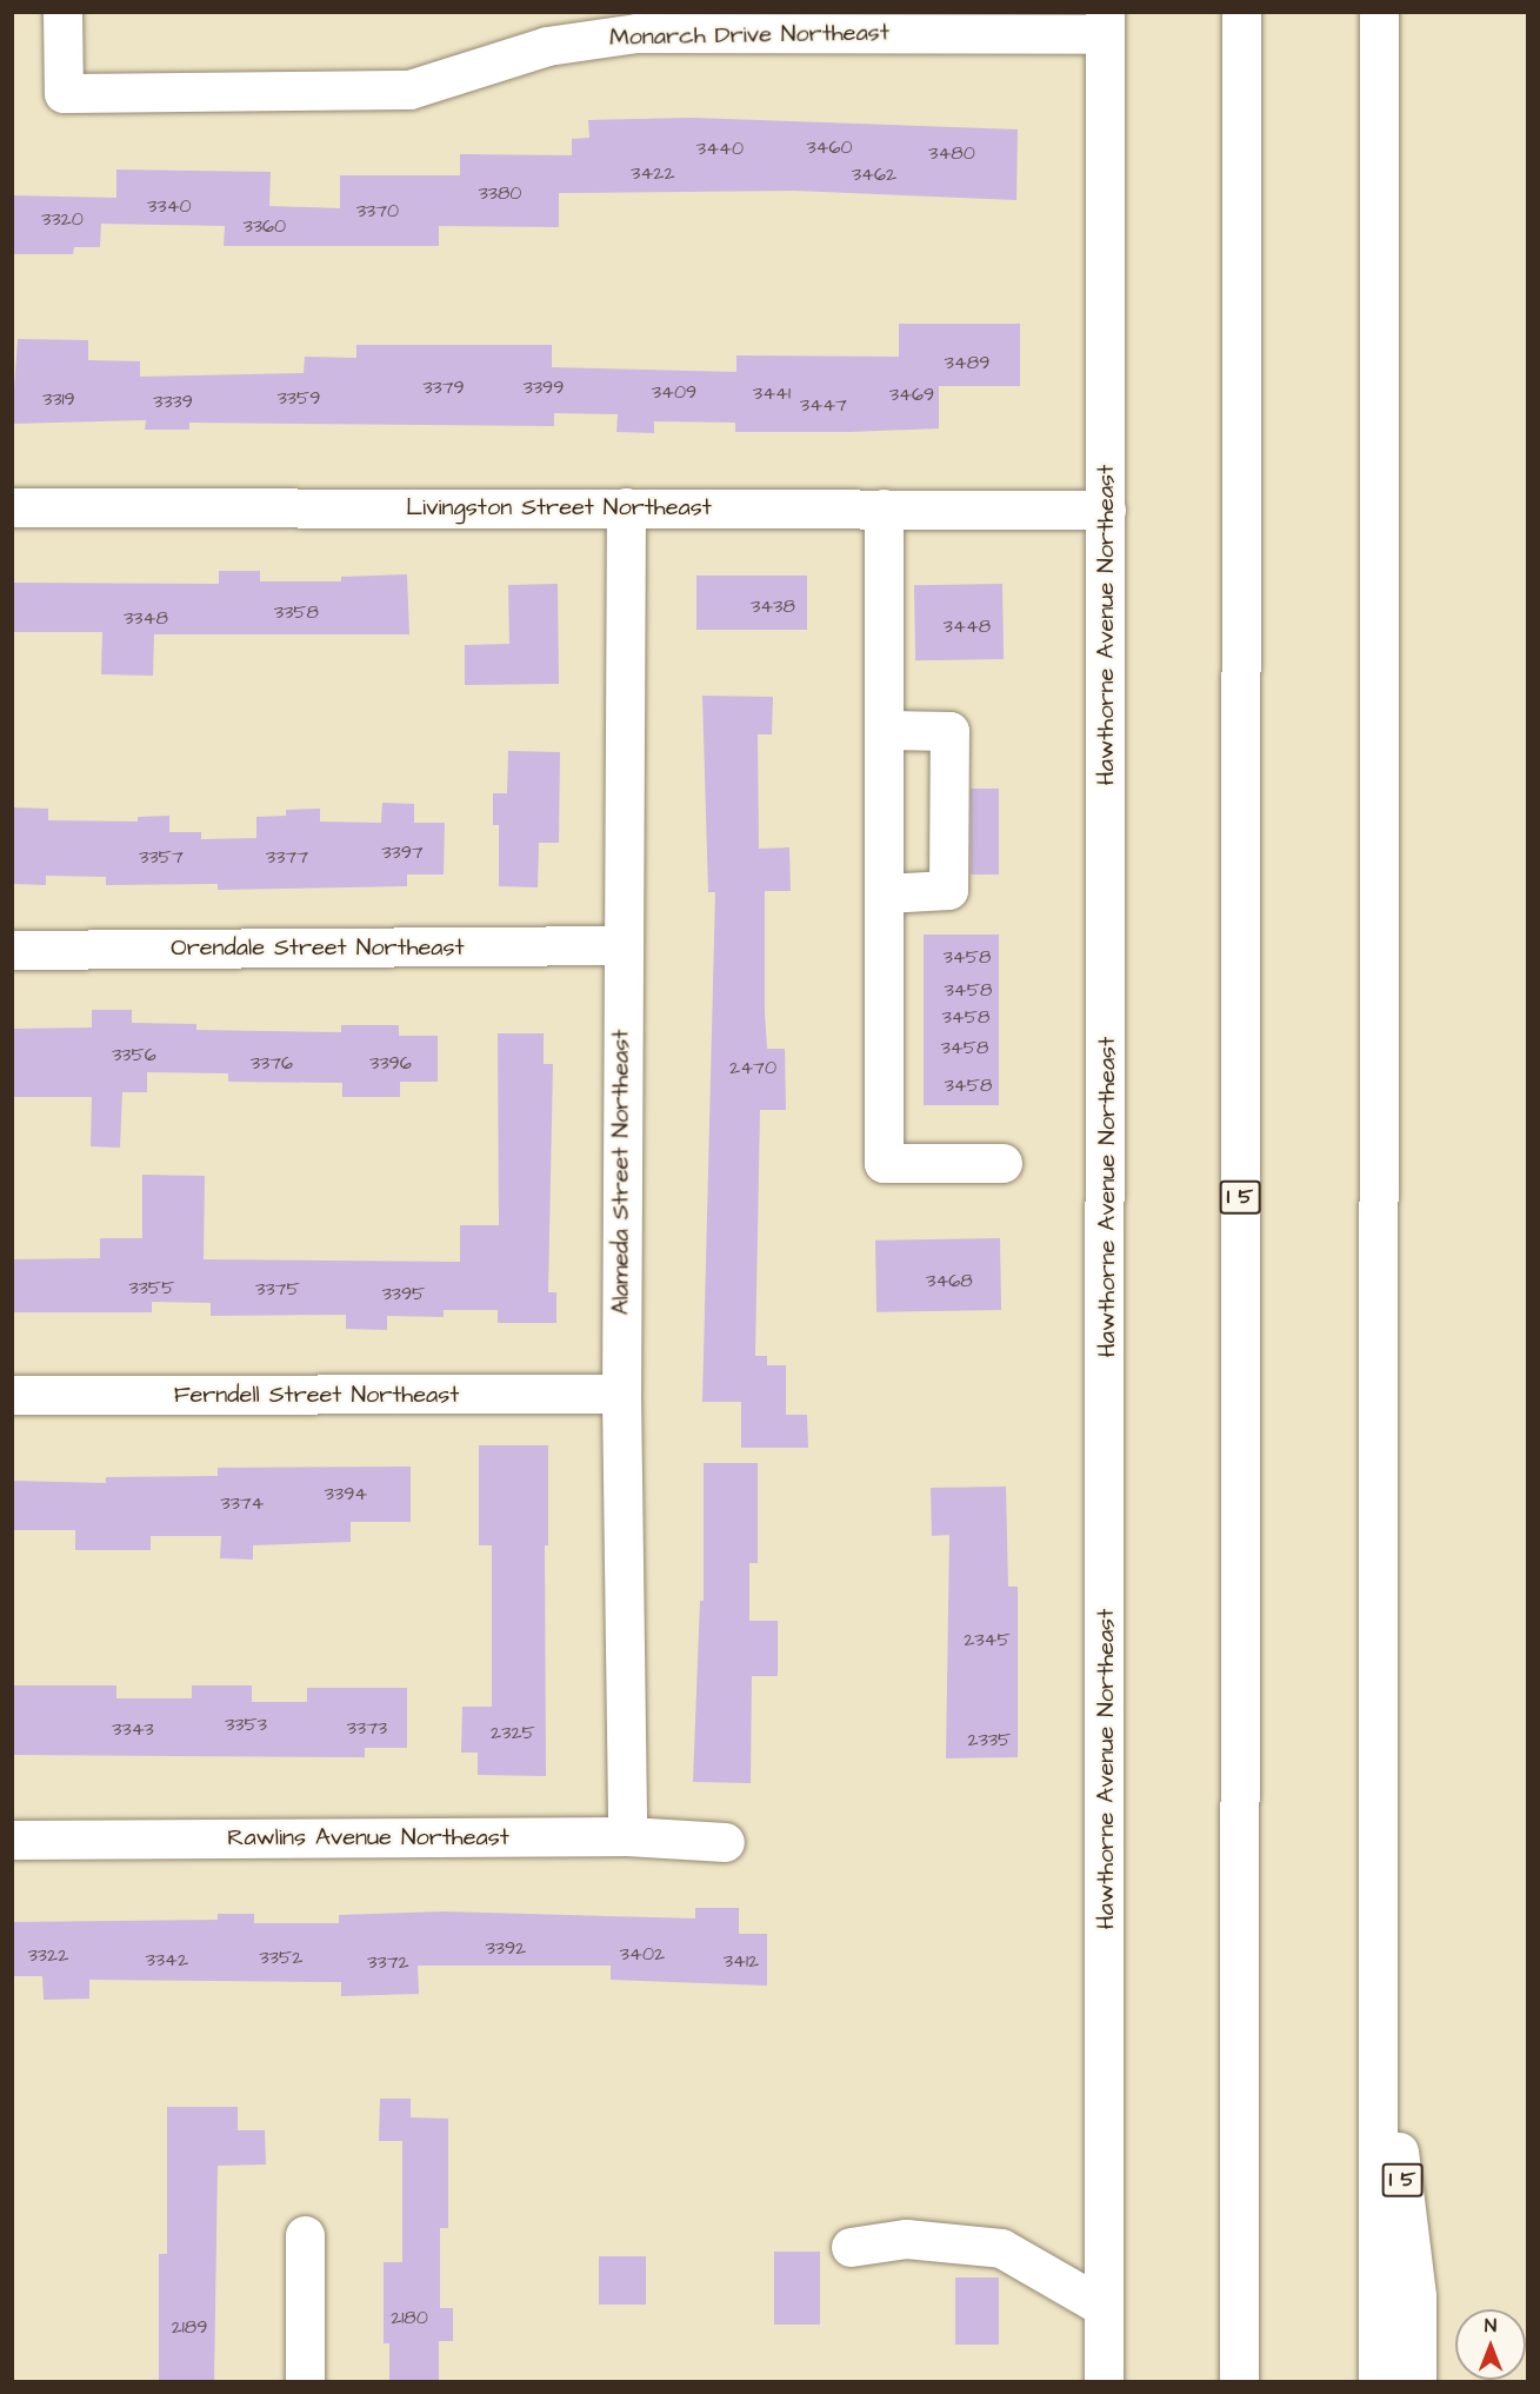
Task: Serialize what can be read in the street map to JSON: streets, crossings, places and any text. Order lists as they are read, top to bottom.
{
  "streets": {
    "main road": [
      "Monarch Drive Northeast",
      "Livingston Street Northeast",
      "Hawthorne Avenue Northeast",
      "Orendale Street Northeast",
      "Alameda Street Northeast",
      "I 5",
      "Ferndell Street Northeast",
      "Rawlins Avenue Northeast"
    ]
  },
  "crossings": [
    ["Monarch Drive Northeast", "Hawthorne Avenue Northeast"],
    ["Livingston Street Northeast", "Hawthorne Avenue Northeast"],
    ["Livingston Street Northeast", "Alameda Street Northeast"],
    ["Orendale Street Northeast", "Alameda Street Northeast"],
    ["Alameda Street Northeast", "Ferndell Street Northeast"],
    ["Alameda Street Northeast", "Rawlins Avenue Northeast"]
  ],
  "house_numbers": [
    "3460",
    "3440",
    "3480",
    "3422",
    "3462",
    "3380",
    "3340",
    "3370",
    "3320",
    "3360",
    "3489",
    "3379",
    "3399",
    "3409",
    "3441",
    "3469",
    "3359",
    "3319",
    "3339",
    "3447",
    "3438",
    "3358",
    "3348",
    "3448",
    "3397",
    "3357",
    "3377",
    "3458",
    "3458",
    "3458",
    "3458",
    "3356",
    "3376",
    "3396",
    "2470",
    "3458",
    "3468",
    "3355",
    "3375",
    "3395",
    "3394",
    "3374",
    "2345",
    "3353",
    "3373",
    "3343",
    "2325",
    "2335",
    "3392",
    "3402",
    "3322",
    "3352",
    "3342",
    "3412",
    "3372",
    "2180",
    "2189"
  ],
  "north": "top"
}
